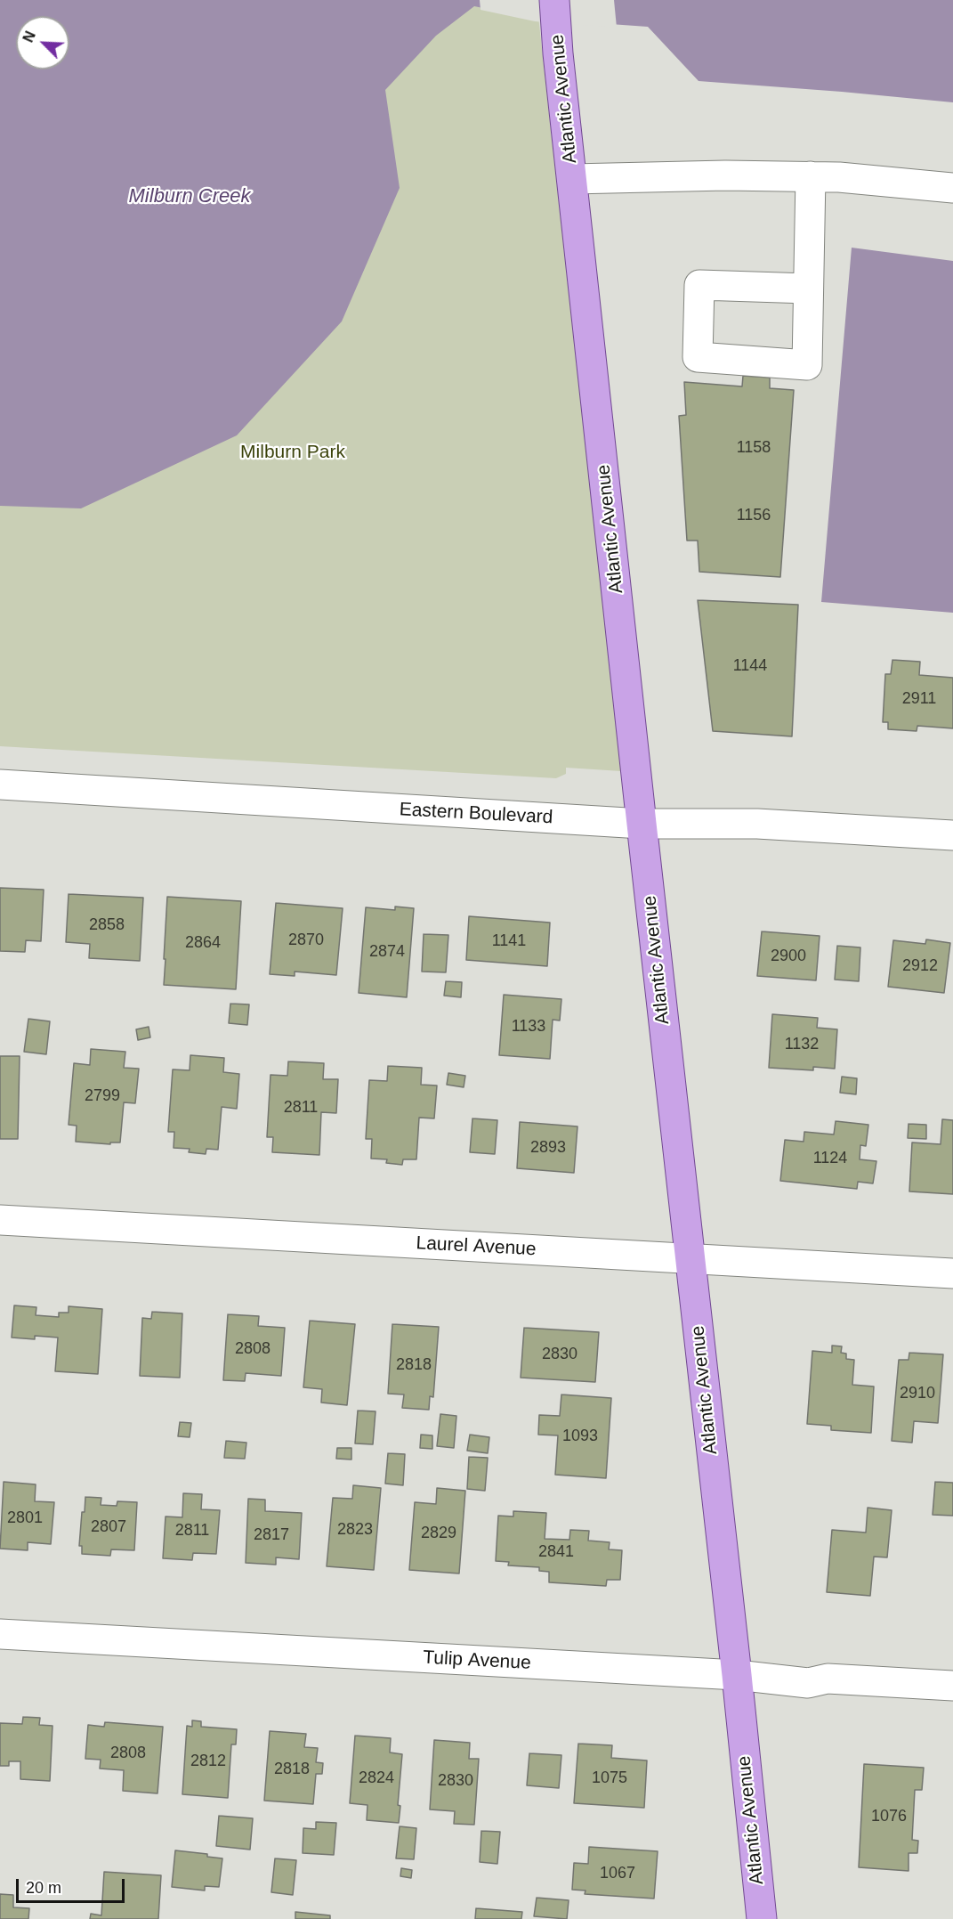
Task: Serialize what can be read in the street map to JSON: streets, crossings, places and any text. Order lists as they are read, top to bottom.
{
  "streets": {
    "main road": ["Atlantic Avenue"],
    "street": ["Eastern Boulevard", "Laurel Avenue", "Tulip Avenue"]
  },
  "crossings": [
    ["Atlantic Avenue", "Eastern Boulevard"],
    ["Atlantic Avenue", "Laurel Avenue"],
    ["Atlantic Avenue", "Tulip Avenue"]
  ],
  "water": ["Milburn Creek"],
  "parks": ["Milburn Park"],
  "house_numbers": [
    "1158",
    "1156",
    "1144",
    "2911",
    "2858",
    "2870",
    "1141",
    "2864",
    "2874",
    "2900",
    "2912",
    "1133",
    "1132",
    "2799",
    "2811",
    "2893",
    "1124",
    "2808",
    "2830",
    "2818",
    "2910",
    "1093",
    "2801",
    "2807",
    "2823",
    "2811",
    "2829",
    "2817",
    "2841",
    "2808",
    "2812",
    "2818",
    "2824",
    "1075",
    "2830",
    "1076",
    "1067"
  ],
  "scale_bar": "20 m",
  "north": "top left"
}
